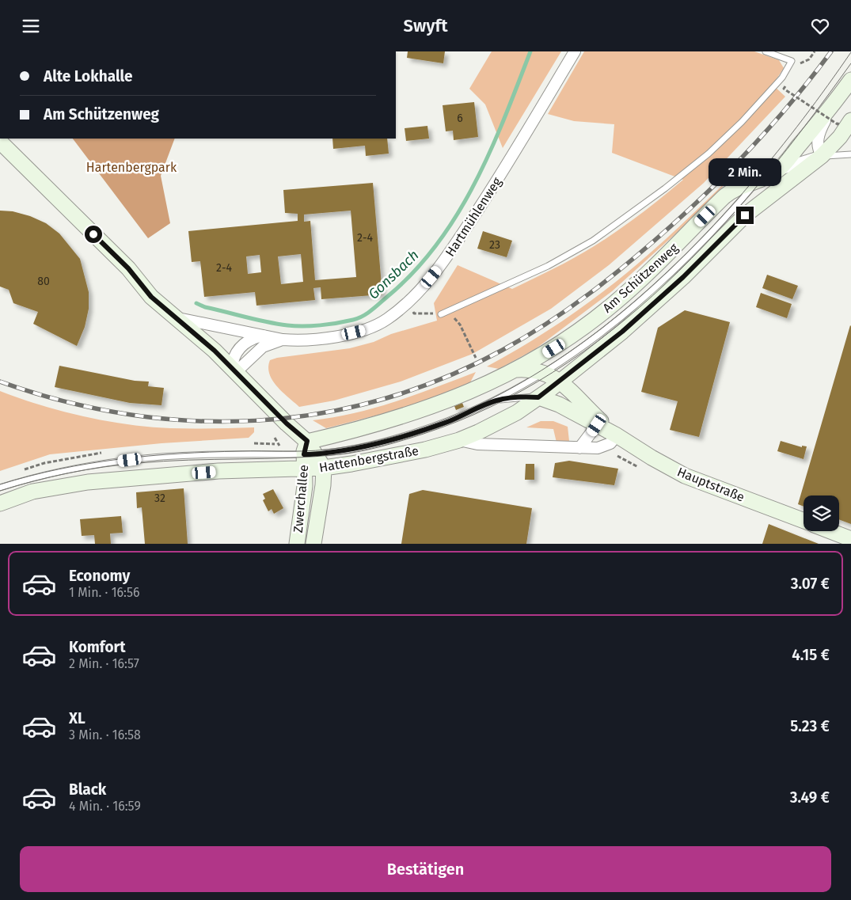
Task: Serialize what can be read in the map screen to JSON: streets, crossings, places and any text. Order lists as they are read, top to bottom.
{
  "streets": {
    "main road": [
      "Am Schützenweg",
      "Hattenbergstraße",
      "Hauptstraße",
      "Zwerchallee"
    ],
    "street": ["Hartmühlenweg"]
  },
  "crossings": [
    ["Am Schützenweg", "Hattenbergstraße"],
    ["Am Schützenweg", "Hauptstraße"],
    ["Hattenbergstraße", "Hauptstraße"],
    ["Hattenbergstraße", "Zwerchallee"]
  ],
  "water": ["Gonsbach"],
  "parks": ["Hartenbergpark"],
  "house_numbers": [
    "6",
    "2-4",
    "23",
    "2-4",
    "80",
    "32"
  ],
  "page": {
    "header": "Swyft",
    "banner": ["Alte Lokhalle", "Am Schützenweg"],
    "bubble": "2 Min.",
    "list": [
      {
        "name": "Economy",
        "note": "1 Min. · 16:56",
        "value": "3.07 €"
      },
      {
        "name": "Komfort",
        "note": "2 Min. · 16:57",
        "value": "4.15 €"
      },
      {
        "name": "XL",
        "note": "3 Min. · 16:58",
        "value": "5.23 €"
      },
      {
        "name": "Black",
        "note": "4 Min. · 16:59",
        "value": "3.49 €"
      }
    ],
    "buttons": "Bestätigen"
  }
}
